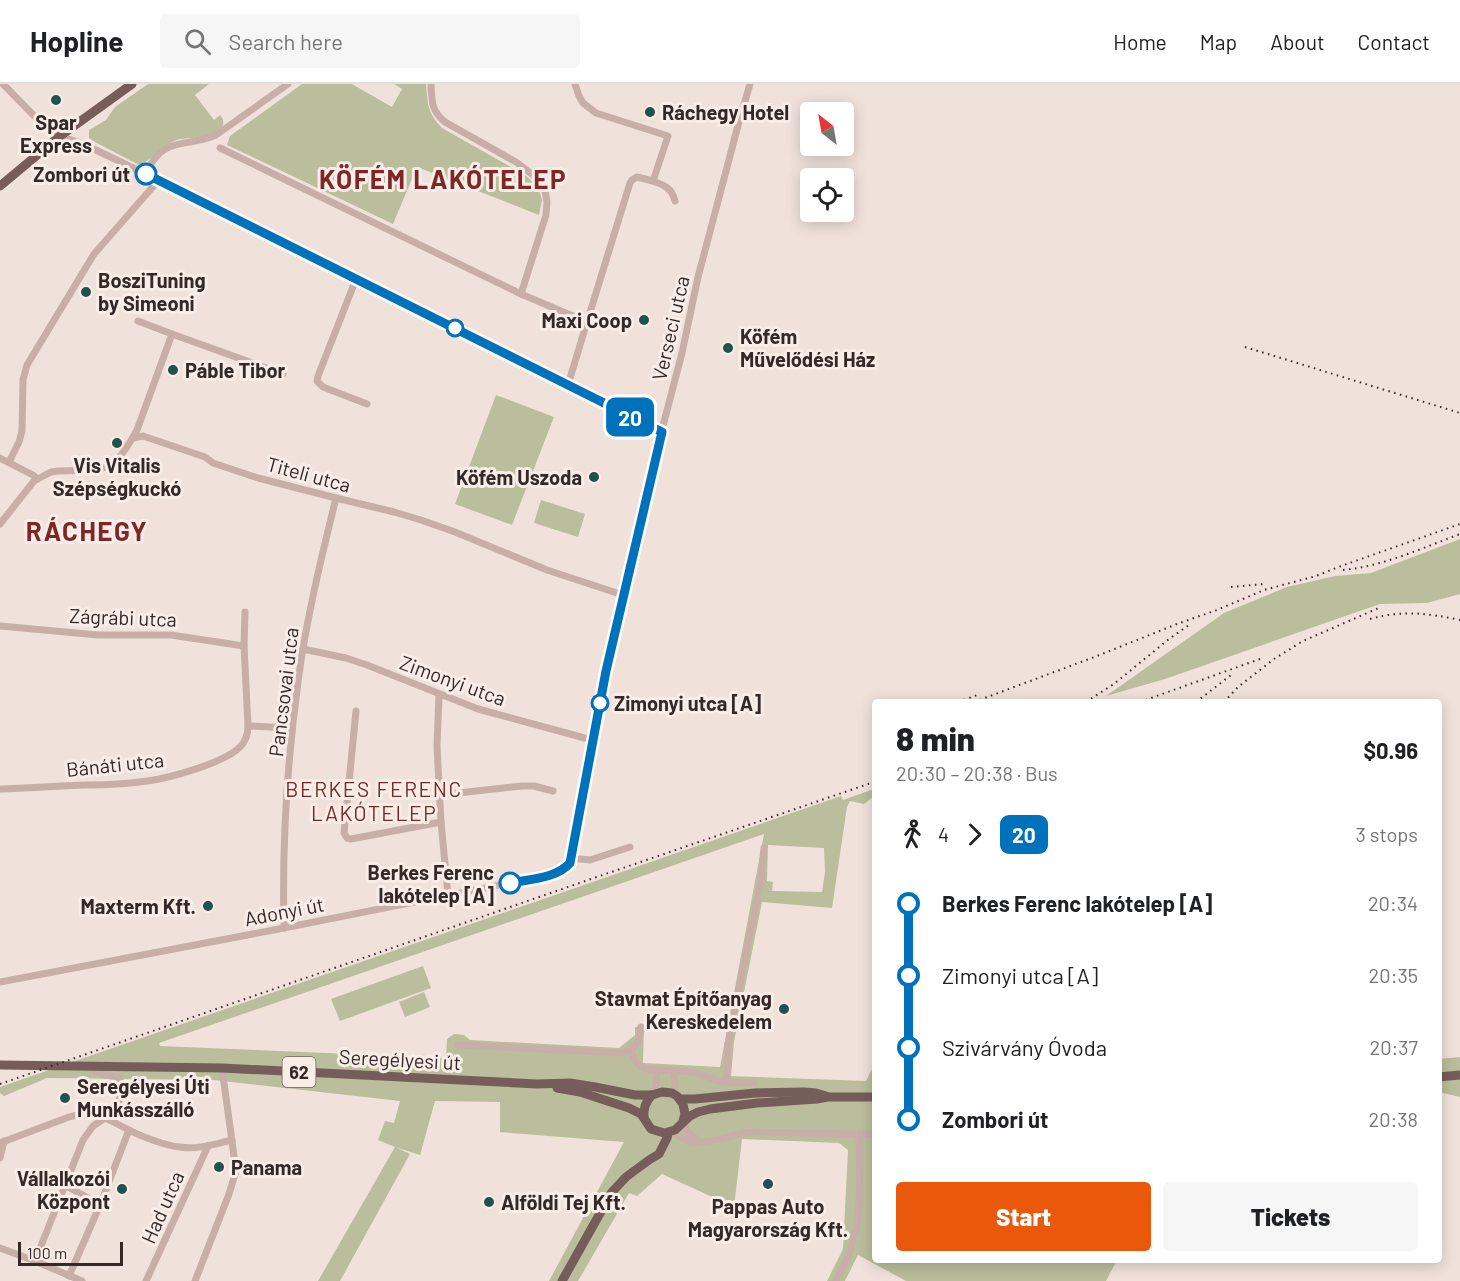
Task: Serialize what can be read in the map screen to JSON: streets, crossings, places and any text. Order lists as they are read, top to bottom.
{
  "streets": {
    "main road": ["Seregélyesi út", "62"],
    "street": [
      "Verseci utca",
      "Titeli utca",
      "Zágrábi utca",
      "Zimonyi utca",
      "Pancsovai utca",
      "Bánáti utca",
      "Adonyi út",
      "Had utca"
    ]
  },
  "crossings": [
    ["Verseci utca", "Titeli utca"],
    ["Verseci utca", "Zimonyi utca"],
    ["Verseci utca", "Adonyi út"],
    ["Titeli utca", "Pancsovai utca"],
    ["Zimonyi utca", "Pancsovai utca"],
    ["Pancsovai utca", "Adonyi út"],
    ["Seregélyesi út", "62"]
  ],
  "districts": ["KÖFÉM LAKÓTELEP", "RÁCHEGY", "BERKES FERENC LAKÓTELEP"],
  "places": [
    "Spar Express",
    "Ráchegy Hotel",
    "Zombori út",
    "BosziTuning by Simeoni",
    "Maxi Coop",
    "Köfém Művelődési Ház",
    "Páble Tibor",
    "Vis Vitalis Szépségkuckó",
    "Köfém Uszoda",
    "Zimonyi utca [A]",
    "Berkes Ferenc lakótelep [A]",
    "Maxterm Kft.",
    "Stavmat Építőanyag Kereskedelem",
    "Seregélyesi Úti Munkásszálló",
    "Panama",
    "Pappas Auto Magyarország Kft.",
    "Vállalkozói Központ",
    "Alföldi Tej Kft."
  ],
  "lines": ["bus line 20"],
  "scale_bar": "100 m",
  "north": "top left",
  "page": {
    "header": "Hopline",
    "search": "Search here",
    "nav": [
      "Home",
      "Map",
      "About",
      "Contact"
    ],
    "on_map": "20",
    "heading": ["8 min", "20:30 – 20:38 · Bus", "$0.96"],
    "legs": ["4", "20", "3 stops"],
    "list": [
      {
        "name": "Berkes Ferenc lakótelep [A]",
        "value": "20:34"
      },
      {
        "name": "Zimonyi utca [A]",
        "value": "20:35"
      },
      {
        "name": "Szivárvány Óvoda",
        "value": "20:37"
      },
      {
        "name": "Zombori út",
        "value": "20:38"
      }
    ],
    "buttons": ["Start", "Tickets"],
    "scale": "100 m"
  }
}
